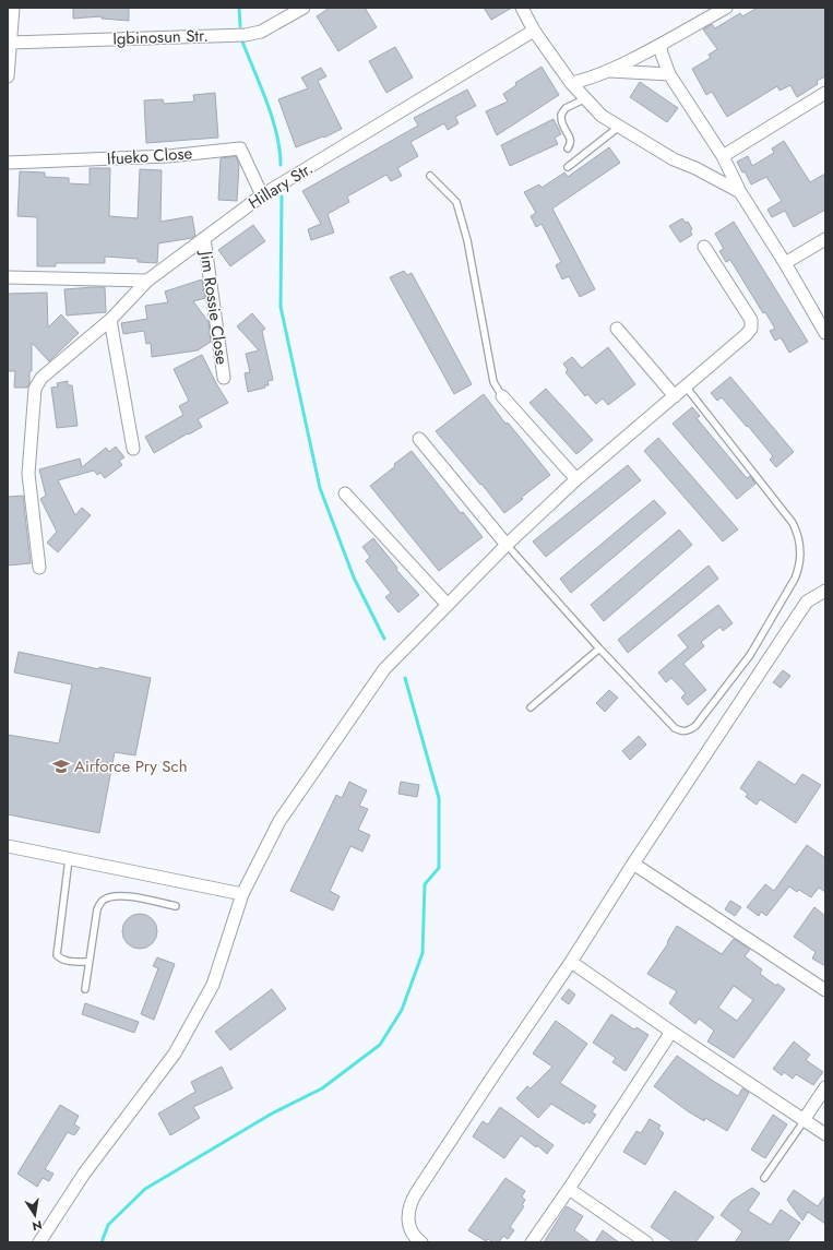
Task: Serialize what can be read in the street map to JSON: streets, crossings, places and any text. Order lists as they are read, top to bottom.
{
  "streets": {
    "street": [
      "Igbinosun Str.",
      "Ifueko Close",
      "Hillary Str.",
      "Jim Rossie Close"
    ]
  },
  "crossings": [
    ["Ifueko Close", "Hillary Str."],
    ["Hillary Str.", "Jim Rossie Close"]
  ],
  "places": {
    "school or university": ["Airforce Pry Sch"]
  },
  "north": "bottom"
}
